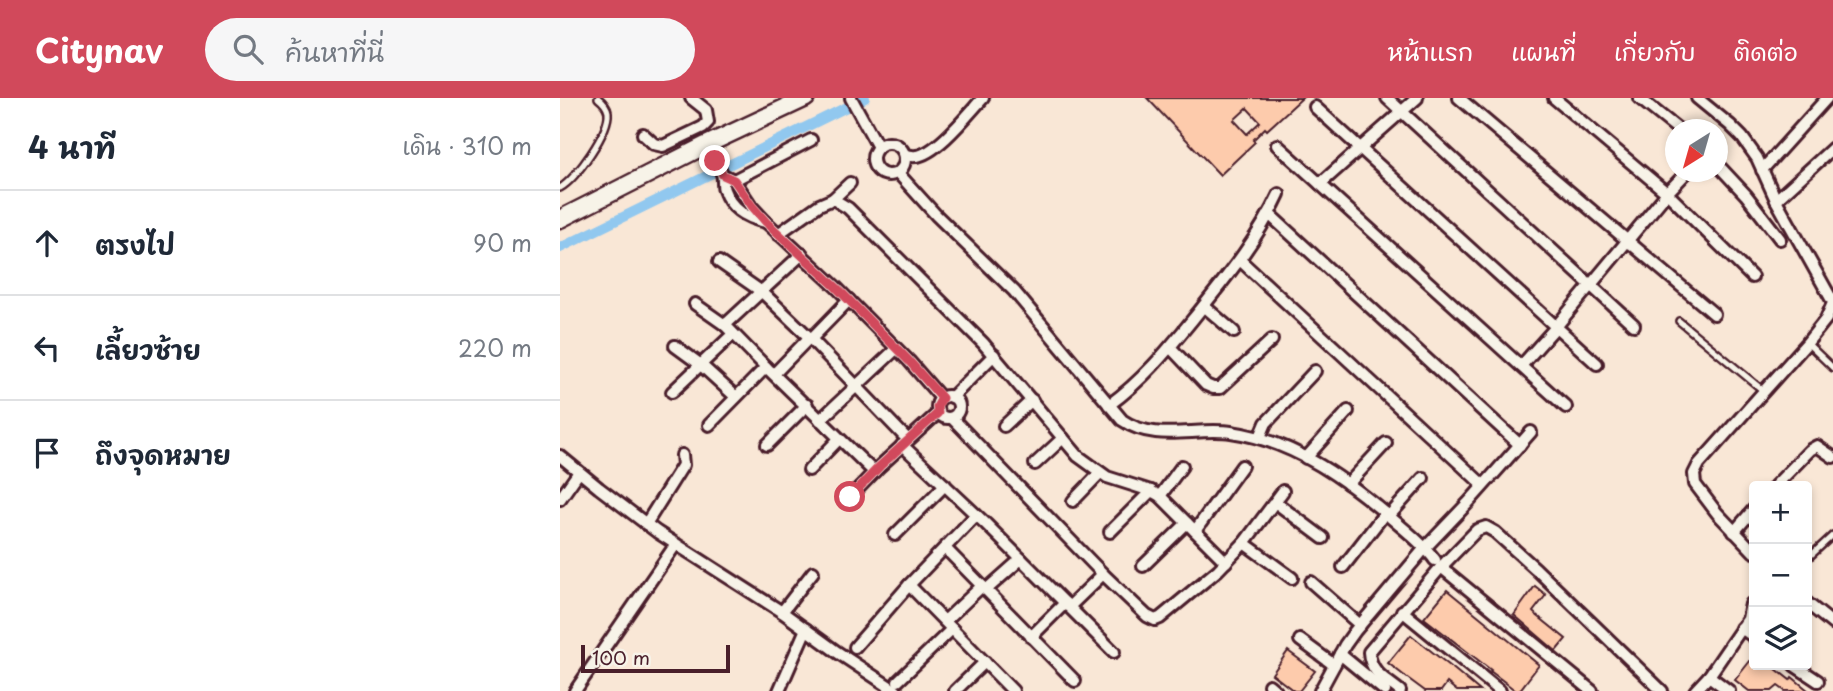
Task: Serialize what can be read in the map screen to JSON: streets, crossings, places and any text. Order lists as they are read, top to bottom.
{
  "scale_bar": "100 m",
  "north": "bottom left",
  "page": {
    "header": "Citynav",
    "search": "ค้นหาที่นี่",
    "nav": [
      "หน้าแรก",
      "แผนที่",
      "เกี่ยวกับ",
      "ติดต่อ"
    ],
    "heading": ["4 นาที", "เดิน · 310 m"],
    "list": [
      ["ตรงไป", "90 m"],
      ["เลี้ยวซ้าย", "220 m"],
      "ถึงจุดหมาย"
    ],
    "map_buttons": ["+", "−"],
    "scale": "100 m"
  }
}
